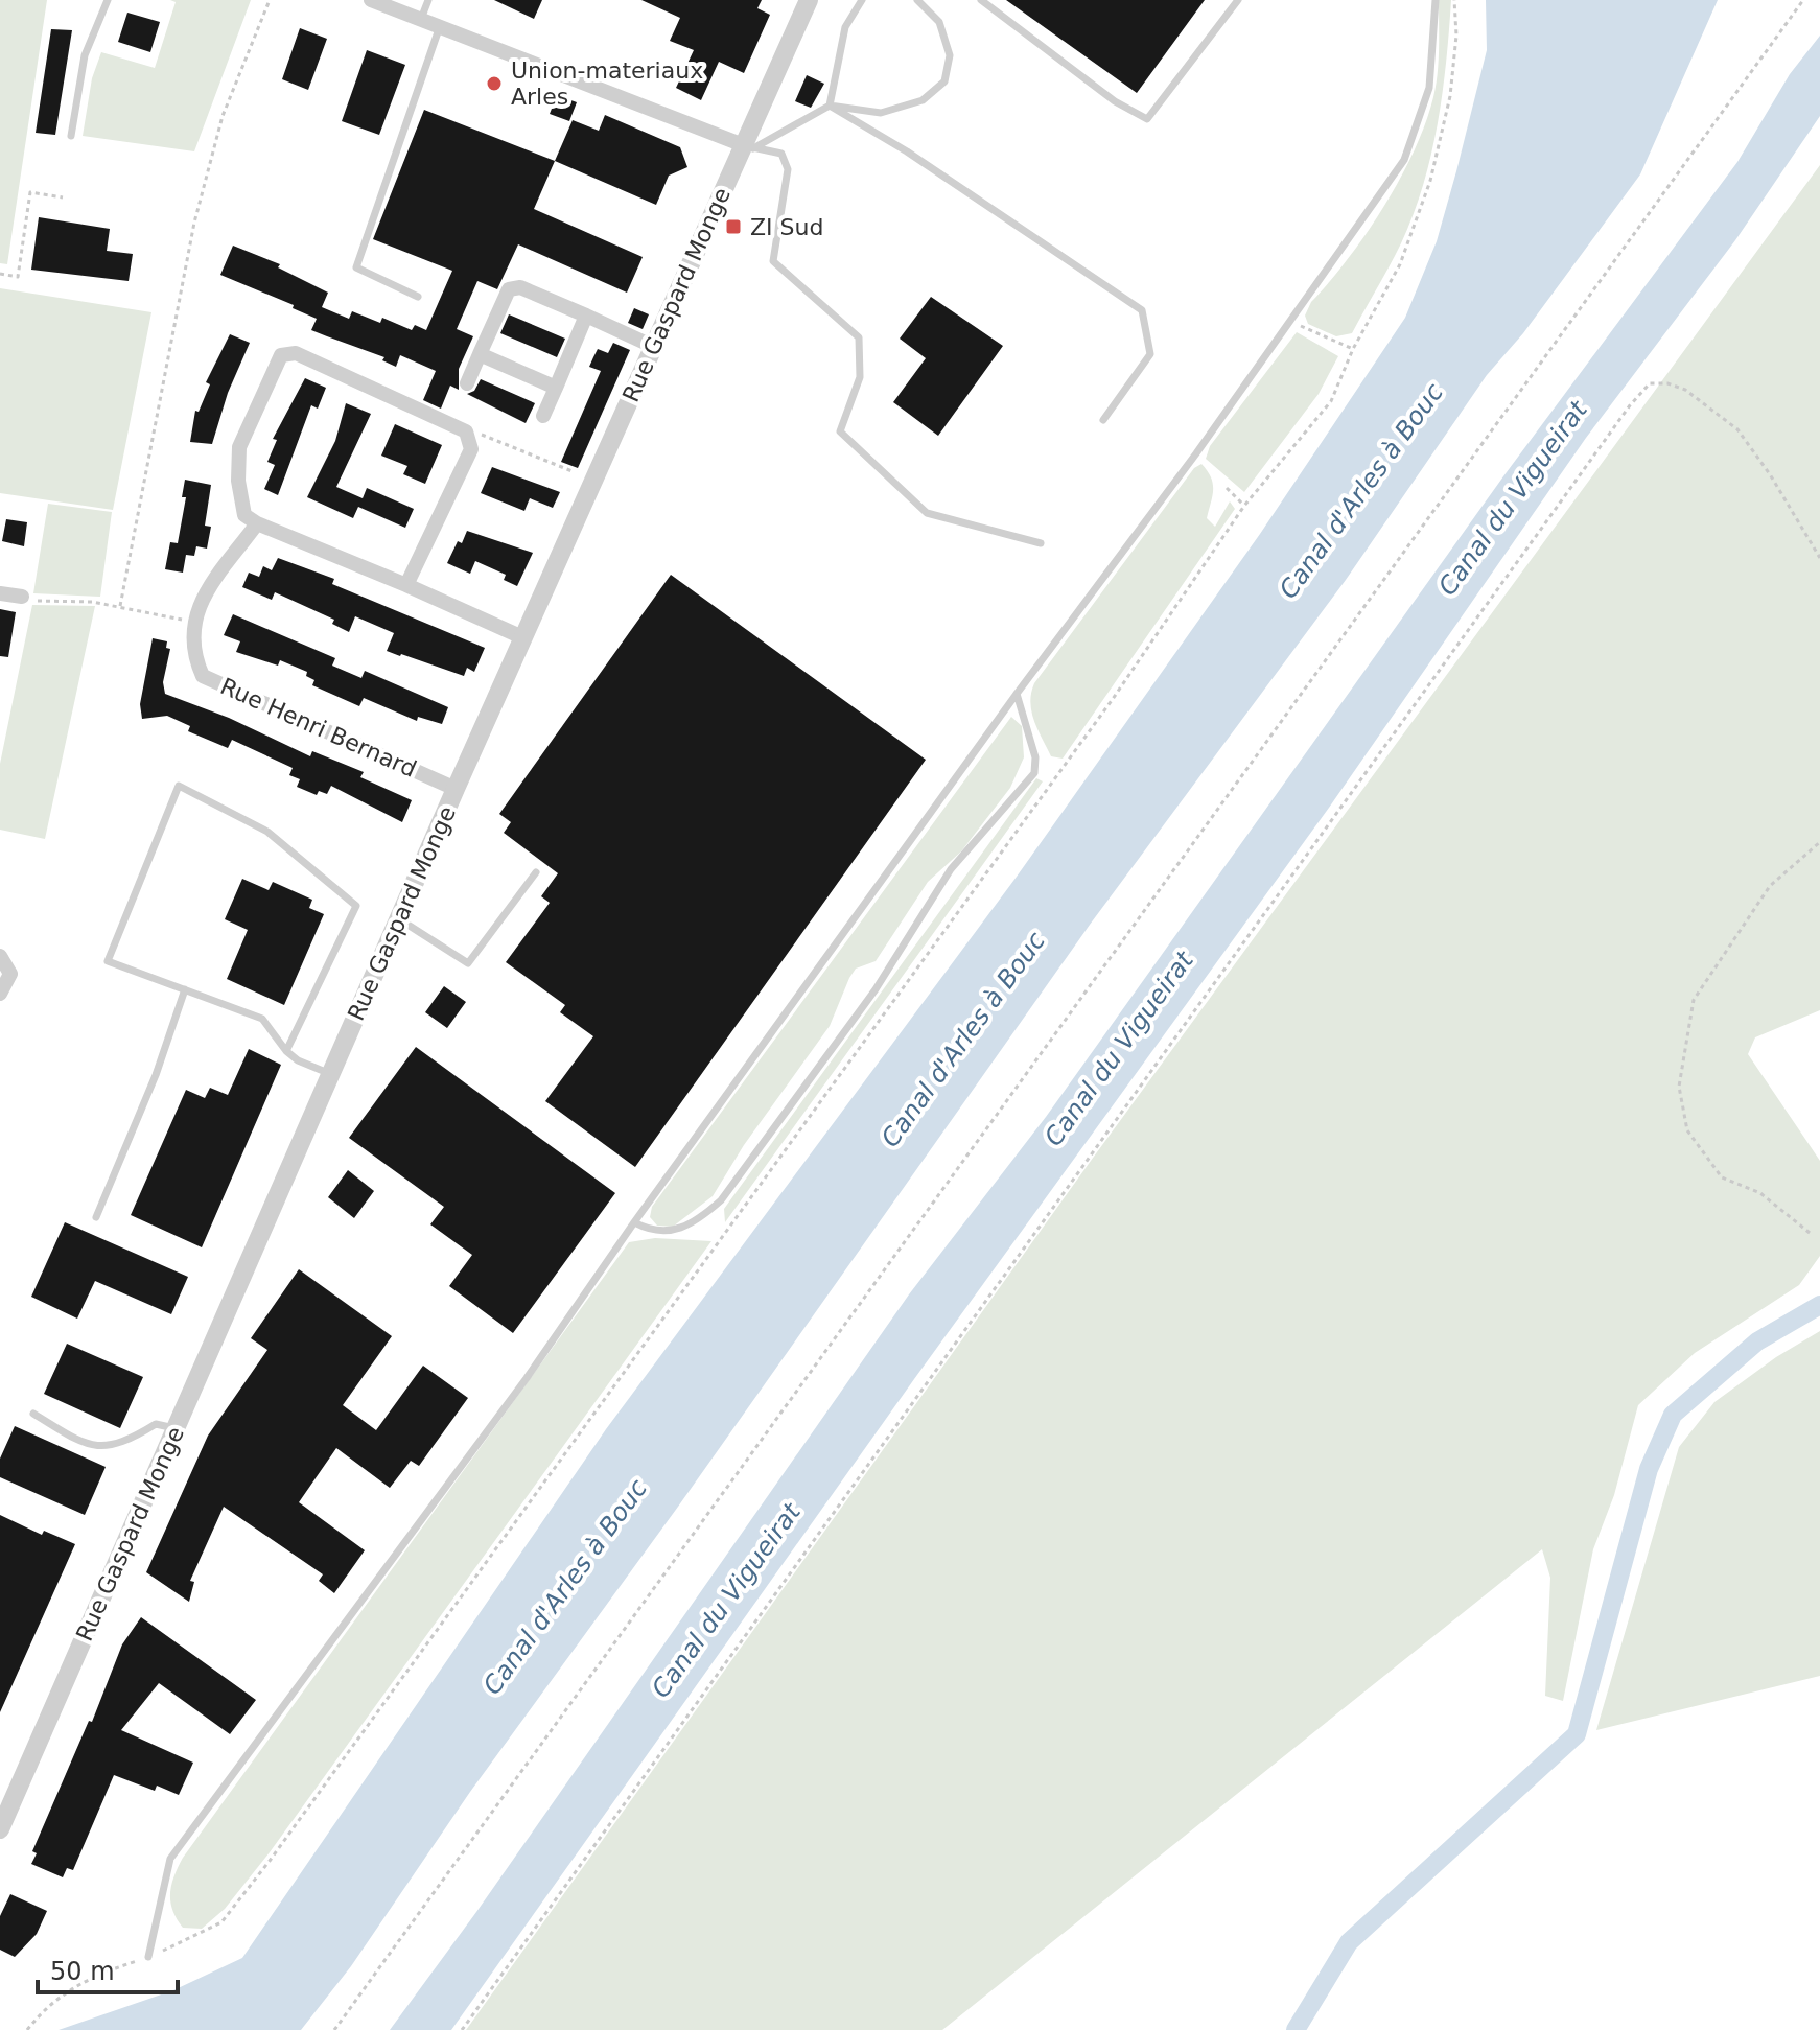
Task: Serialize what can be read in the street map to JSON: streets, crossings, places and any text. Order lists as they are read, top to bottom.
{
  "streets": {
    "street": ["Rue Gaspard Monge", "Rue Henri Bernard"]
  },
  "crossings": [
    ["Rue Gaspard Monge", "Rue Henri Bernard"]
  ],
  "water": ["Canal d'Arles à Bouc", "Canal du Vigueirat"],
  "places": {
    "other": ["Union-materiaux Arles"],
    "transit": ["ZI Sud"]
  },
  "scale_bar": "50 m"
}
